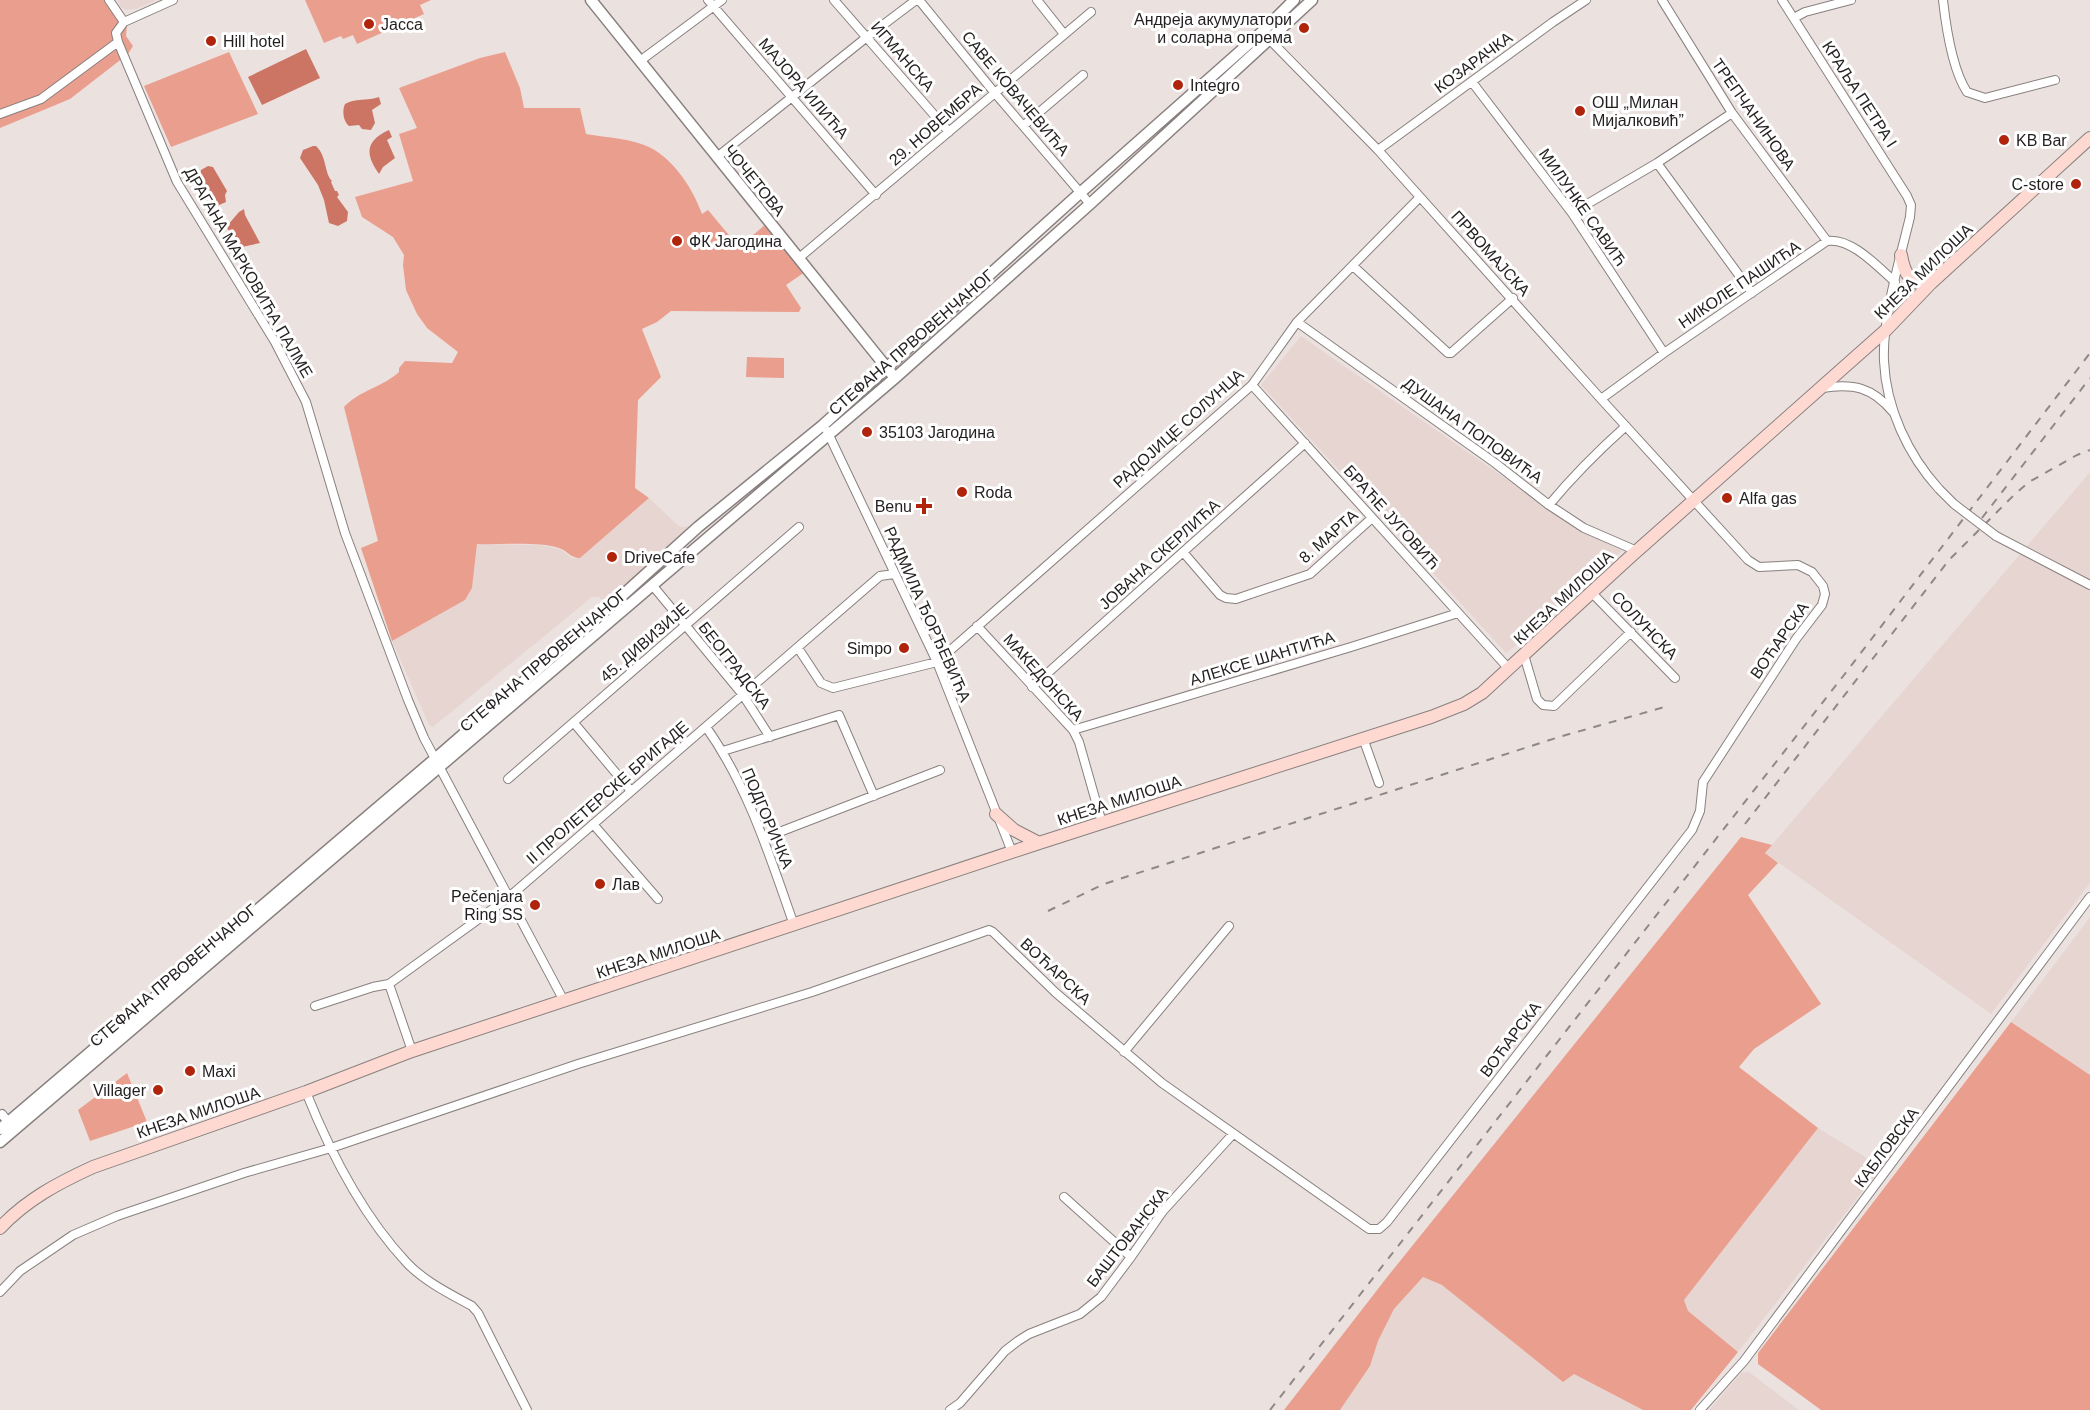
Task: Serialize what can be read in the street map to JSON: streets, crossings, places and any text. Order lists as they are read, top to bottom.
{
  "streets": {
    "main road": ["КНЕЗА МИЛОША"],
    "street": [
      "ИГМАНСКА",
      "КОЗАРАЧКА",
      "МАЈОРА ИЛИЋА",
      "САВЕ КОВАЧЕВИЋА",
      "КРАЉА ПЕТРА I",
      "ТРЕПЧАНИНОВА",
      "29. НОВЕМБРА",
      "ЧОЧЕТОВА",
      "МИЛУНКЕ САВИЋ",
      "ПРВОМАЈСКА",
      "ДРАГАНА МАРКОВИЋА ПАЛМЕ",
      "НИКОЛЕ ПАШИЋА",
      "СТЕФАНА ПРВОВЕНЧАНОГ",
      "РАДОЈИЦЕ СОЛУНЦА",
      "ДУШАНА ПОПОВИЋА",
      "БРАЋЕ ЈУГОВИЋ",
      "8. МАРТА",
      "ЈОВАНА СКЕРЛИЋА",
      "РАДМИЛА ЂОРЂЕВИЋА",
      "СОЛУНСКА",
      "ВОЋАРСКА",
      "45. ДИВИЗИЈЕ",
      "АЛЕКСЕ ШАНТИЋА",
      "БЕОГРАДСКА",
      "МАКЕДОНСКА",
      "II ПРОЛЕТЕРСКЕ БРИГАДЕ",
      "ПОДГОРИЧКА",
      "КАБЛОВСКА",
      "БАШТОВАНСКА"
    ]
  },
  "crossings": [
    ["ИГМАНСКА", "29. НОВЕМБРА"],
    ["КОЗАРАЧКА", "МИЛУНКЕ САВИЋ"],
    ["КОЗАРАЧКА", "ПРВОМАЈСКА"],
    ["МАЈОРА ИЛИЋА", "29. НОВЕМБРА"],
    ["САВЕ КОВАЧЕВИЋА", "29. НОВЕМБРА"],
    ["САВЕ КОВАЧЕВИЋА", "СТЕФАНА ПРВОВЕНЧАНОГ"],
    ["ТРЕПЧАНИНОВА", "НИКОЛЕ ПАШИЋА"],
    ["29. НОВЕМБРА", "ЧОЧЕТОВА"],
    ["ЧОЧЕТОВА", "СТЕФАНА ПРВОВЕНЧАНОГ"],
    ["МИЛУНКЕ САВИЋ", "НИКОЛЕ ПАШИЋА"],
    ["ПРВОМАЈСКА", "КНЕЗА МИЛОША"],
    ["ПРВОМАЈСКА", "НИКОЛЕ ПАШИЋА"],
    ["ПРВОМАЈСКА", "СТЕФАНА ПРВОВЕНЧАНОГ"],
    ["ПРВОМАЈСКА", "РАДОЈИЦЕ СОЛУНЦА"],
    ["ПРВОМАЈСКА", "ВОЋАРСКА"],
    ["КНЕЗА МИЛОША", "ДРАГАНА МАРКОВИЋА ПАЛМЕ"],
    ["КНЕЗА МИЛОША", "ДУШАНА ПОПОВИЋА"],
    ["КНЕЗА МИЛОША", "БРАЋЕ ЈУГОВИЋ"],
    ["КНЕЗА МИЛОША", "РАДМИЛА ЂОРЂЕВИЋА"],
    ["КНЕЗА МИЛОША", "СОЛУНСКА"],
    ["КНЕЗА МИЛОША", "ВОЋАРСКА"],
    ["КНЕЗА МИЛОША", "МАКЕДОНСКА"],
    ["КНЕЗА МИЛОША", "ПОДГОРИЧКА"],
    ["ДРАГАНА МАРКОВИЋА ПАЛМЕ", "СТЕФАНА ПРВОВЕНЧАНОГ"],
    ["ДРАГАНА МАРКОВИЋА ПАЛМЕ", "II ПРОЛЕТЕРСКЕ БРИГАДЕ"],
    ["СТЕФАНА ПРВОВЕНЧАНОГ", "РАДМИЛА ЂОРЂЕВИЋА"],
    ["СТЕФАНА ПРВОВЕНЧАНОГ", "БЕОГРАДСКА"],
    ["РАДОЈИЦЕ СОЛУНЦА", "ДУШАНА ПОПОВИЋА"],
    ["РАДОЈИЦЕ СОЛУНЦА", "БРАЋЕ ЈУГОВИЋ"],
    ["РАДОЈИЦЕ СОЛУНЦА", "РАДМИЛА ЂОРЂЕВИЋА"],
    ["РАДОЈИЦЕ СОЛУНЦА", "МАКЕДОНСКА"],
    ["БРАЋЕ ЈУГОВИЋ", "8. МАРТА"],
    ["БРАЋЕ ЈУГОВИЋ", "ЈОВАНА СКЕРЛИЋА"],
    ["БРАЋЕ ЈУГОВИЋ", "АЛЕКСЕ ШАНТИЋА"],
    ["8. МАРТА", "ЈОВАНА СКЕРЛИЋА"],
    ["ЈОВАНА СКЕРЛИЋА", "МАКЕДОНСКА"],
    ["РАДМИЛА ЂОРЂЕВИЋА", "II ПРОЛЕТЕРСКЕ БРИГАДЕ"],
    ["ВОЋАРСКА", "БАШТОВАНСКА"],
    ["45. ДИВИЗИЈЕ", "БЕОГРАДСКА"],
    ["АЛЕКСЕ ШАНТИЋА", "МАКЕДОНСКА"],
    ["БЕОГРАДСКА", "II ПРОЛЕТЕРСКЕ БРИГАДЕ"],
    ["II ПРОЛЕТЕРСКЕ БРИГАДЕ", "ПОДГОРИЧКА"]
  ],
  "places": {
    "other": [
      "Јасса",
      "Андреја акумулатори и соларна опрема",
      "Hill hotel",
      "Integro",
      "ОШ „Милан Мијалковић”",
      "KB Bar",
      "C-store",
      "ФК Јагодина",
      "35103 Јагодина",
      "Roda",
      "Alfa gas",
      "DriveCafe",
      "Simpo",
      "Лав",
      "Pečenjara Ring SS",
      "Maxi",
      "Villager"
    ],
    "health": ["Benu"]
  }
}
